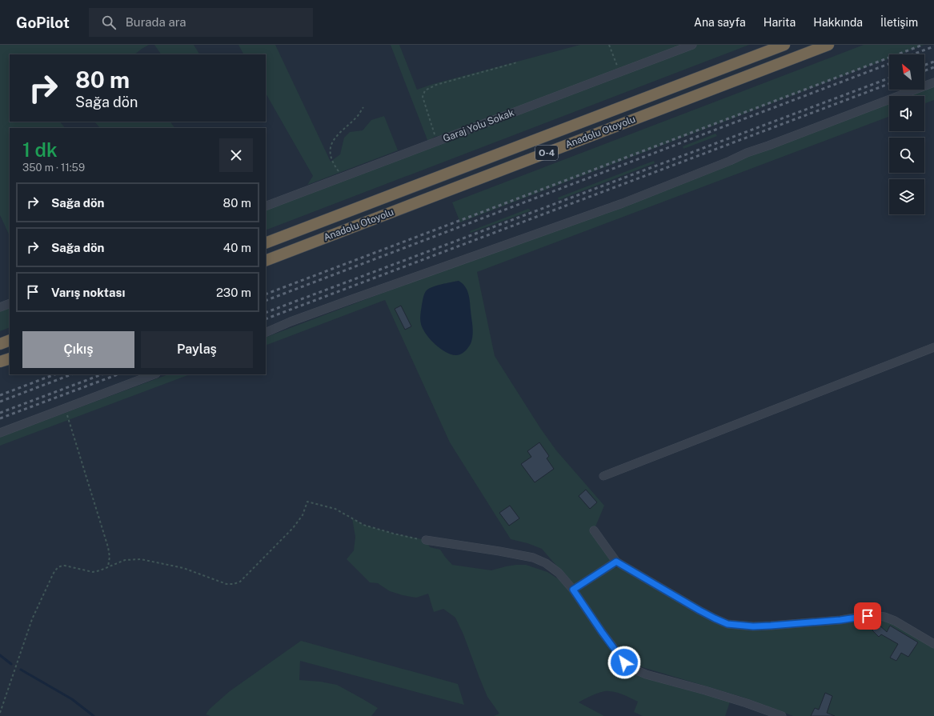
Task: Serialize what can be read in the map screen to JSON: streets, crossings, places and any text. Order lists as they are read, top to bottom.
{
  "streets": {
    "highway": ["Anadolu Otoyolu", "O-4"],
    "street": ["Garaj Yolu Sokak"]
  },
  "north": "top left",
  "page": {
    "header": "GoPilot",
    "search": "Burada ara",
    "nav": [
      "Ana sayfa",
      "Harita",
      "Hakkında",
      "İletişim"
    ],
    "turn": ["80 m", "Sağa dön"],
    "heading": ["1 dk", "350 m · 11:59"],
    "list": [
      {
        "name": "Sağa dön",
        "value": "80 m"
      },
      {
        "name": "Sağa dön",
        "value": "40 m"
      },
      {
        "name": "Varış noktası",
        "value": "230 m"
      }
    ],
    "buttons": ["Çıkış", "Paylaş"]
  }
}
